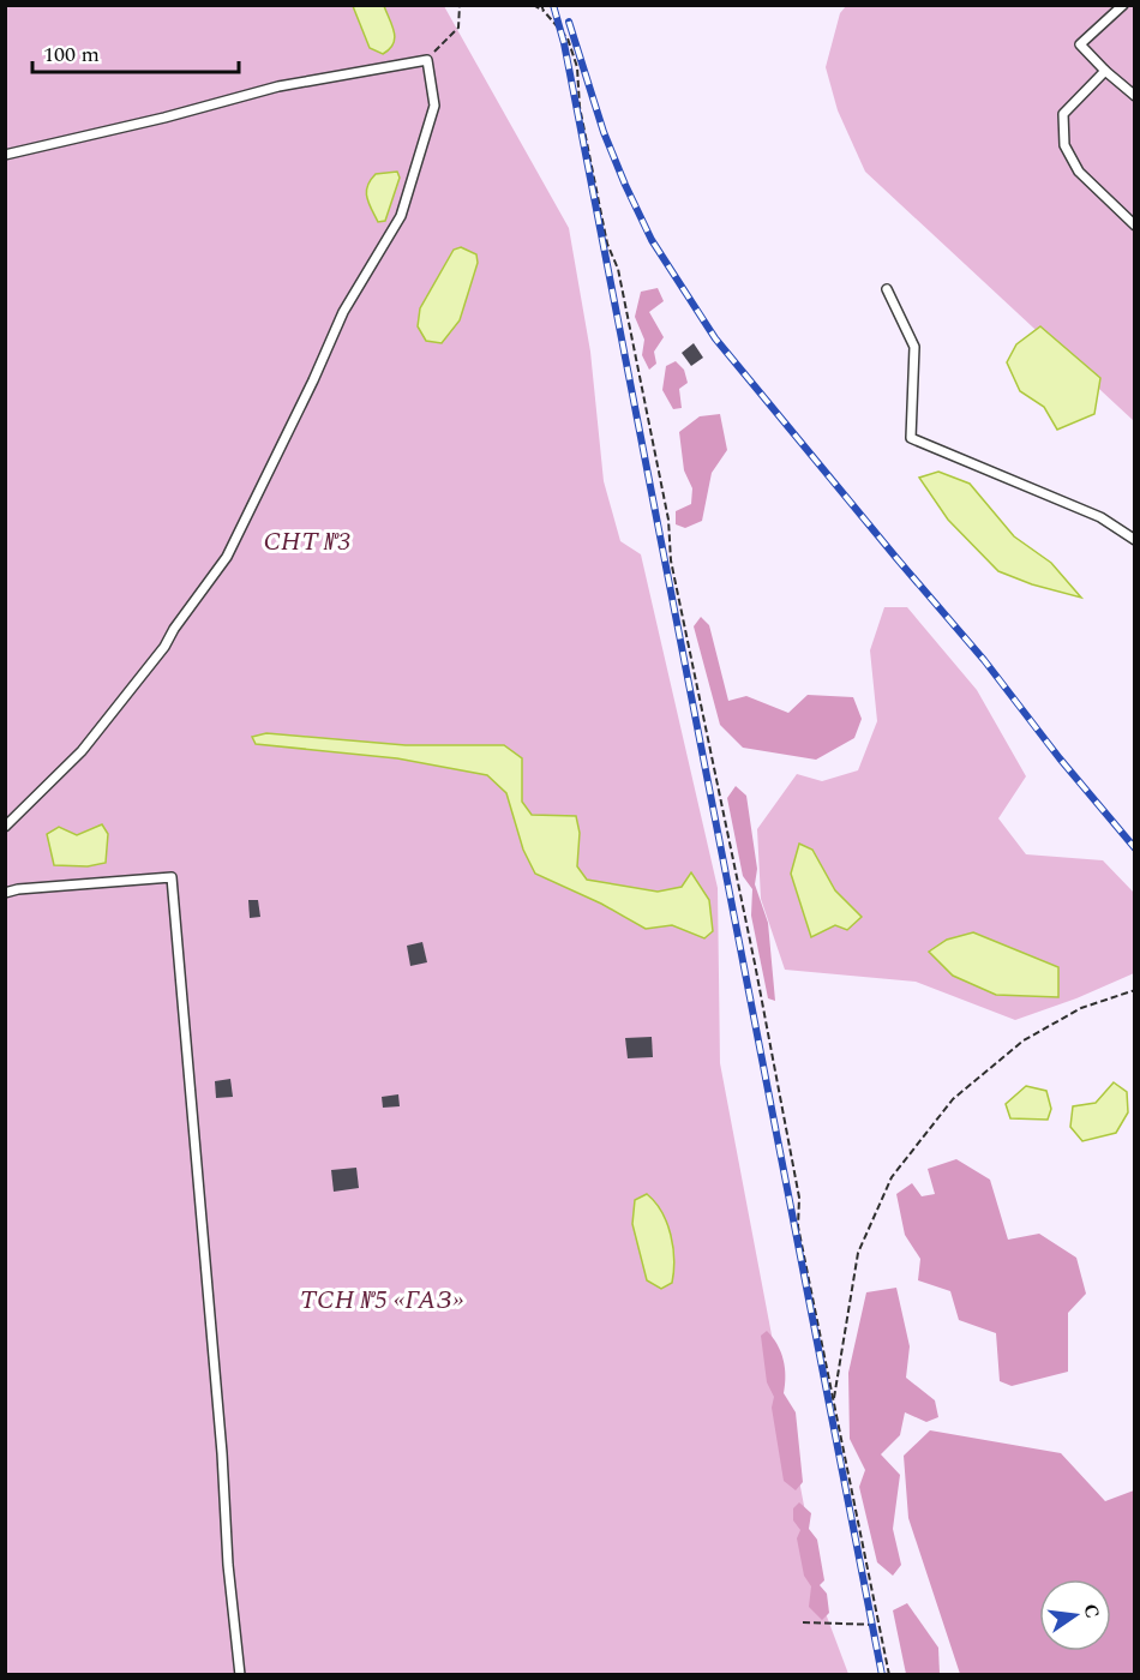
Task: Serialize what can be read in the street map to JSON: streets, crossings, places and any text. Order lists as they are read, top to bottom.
{
  "parks": ["СНТ №3", "ТСН №5 «ГАЗ»"],
  "scale_bar": "100 m",
  "north": "right"
}
